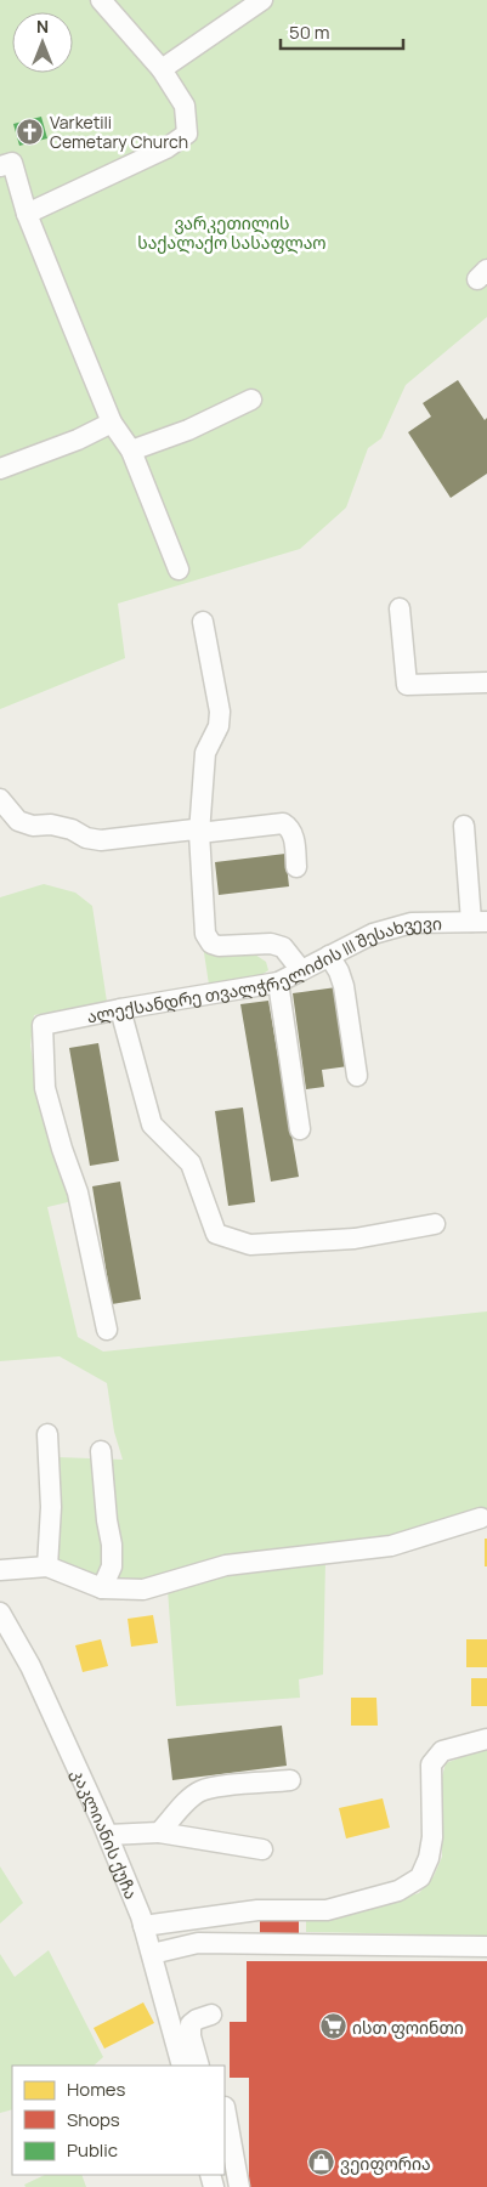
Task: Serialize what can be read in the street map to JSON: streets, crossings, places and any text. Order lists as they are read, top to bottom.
{
  "streets": {
    "street": ["ალექსანდრე თვალჭრელიძის III შესახვევი", "კაკლიანის ქუჩა"]
  },
  "parks": ["ვარკეთილის საქალაქო სასაფლაო"],
  "places": {
    "church": ["Varketili Cemetary Church"],
    "supermarket": ["ისთ ფოინთი"],
    "shop": ["ვეიფორია"]
  },
  "legend": ["Homes", "Shops", "Public"],
  "scale_bar": "50 m",
  "north": "top"
}
